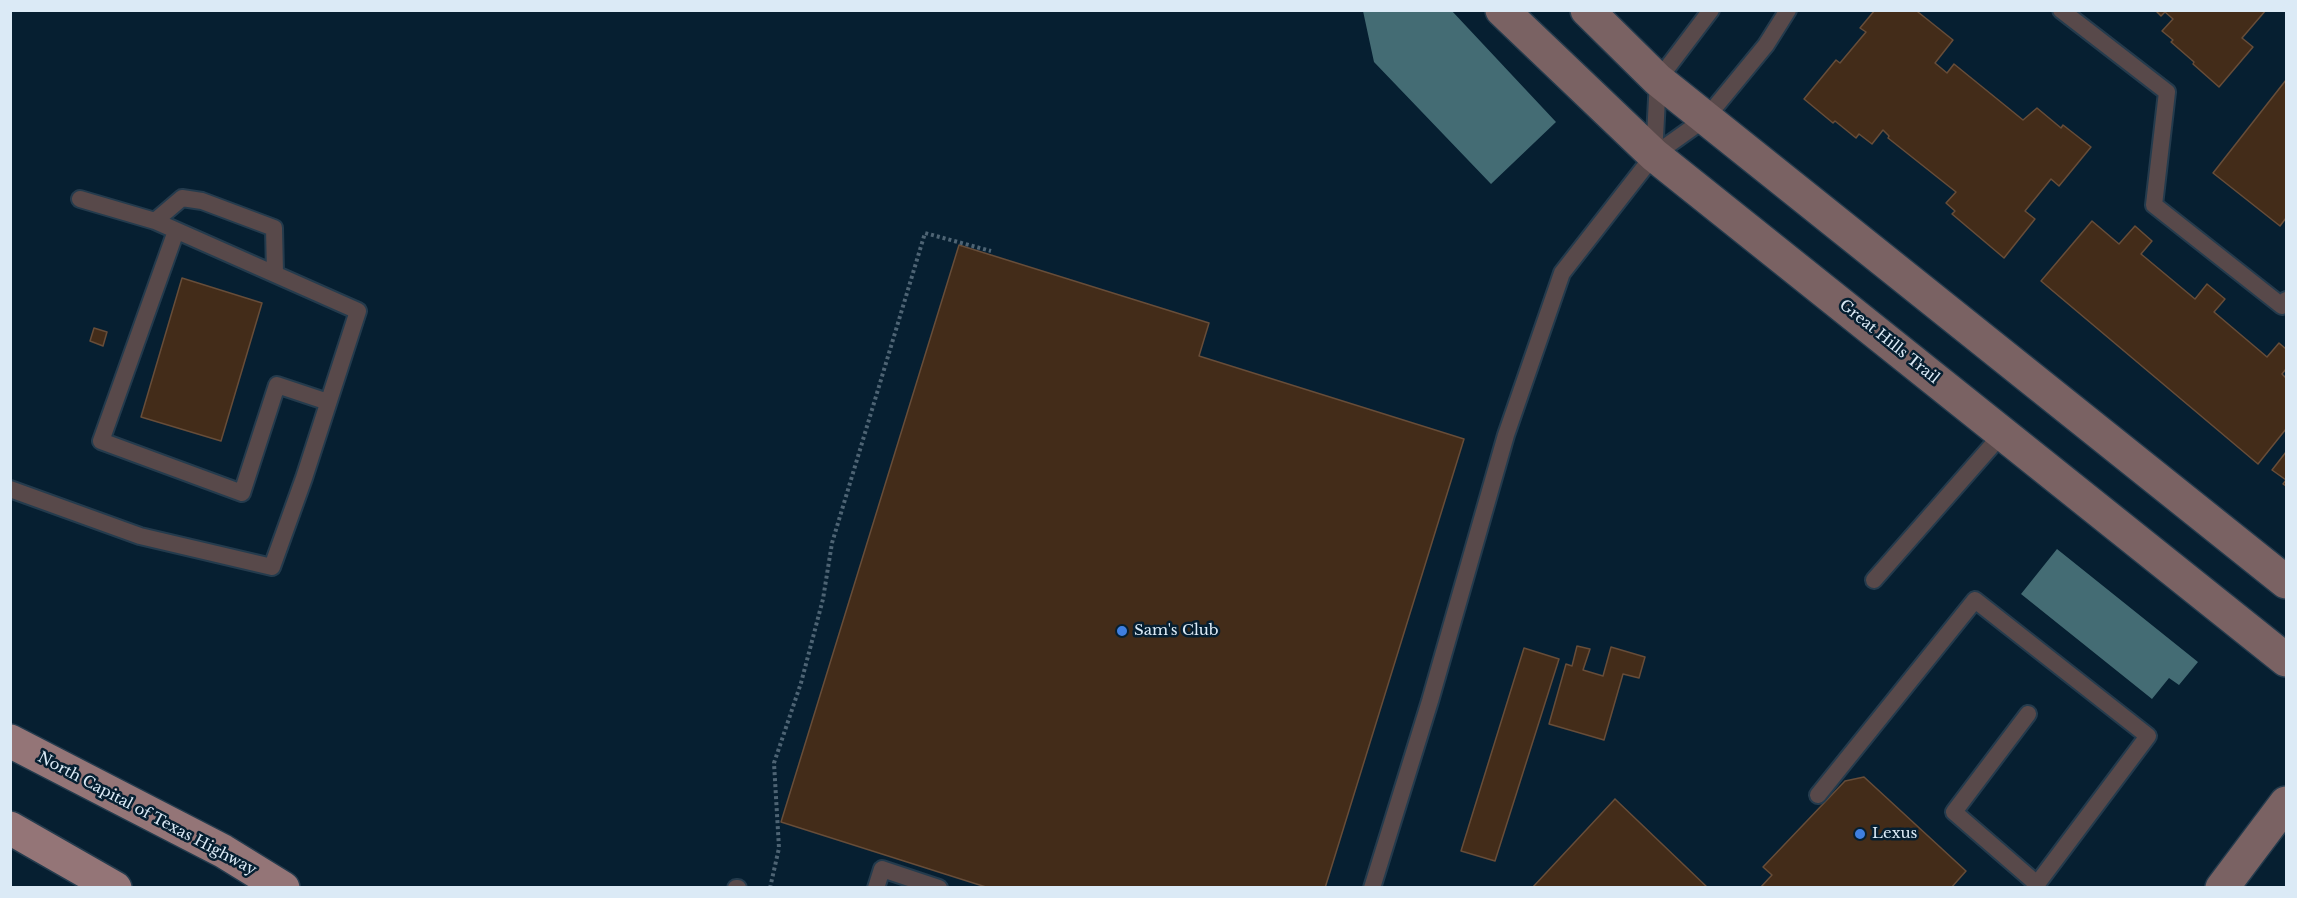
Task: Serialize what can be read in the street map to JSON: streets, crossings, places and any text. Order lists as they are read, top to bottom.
{
  "streets": {
    "main road": ["North Capital of Texas Highway"],
    "street": ["Great Hills Trail"]
  },
  "places": ["Sam's Club", "Lexus"]
}
